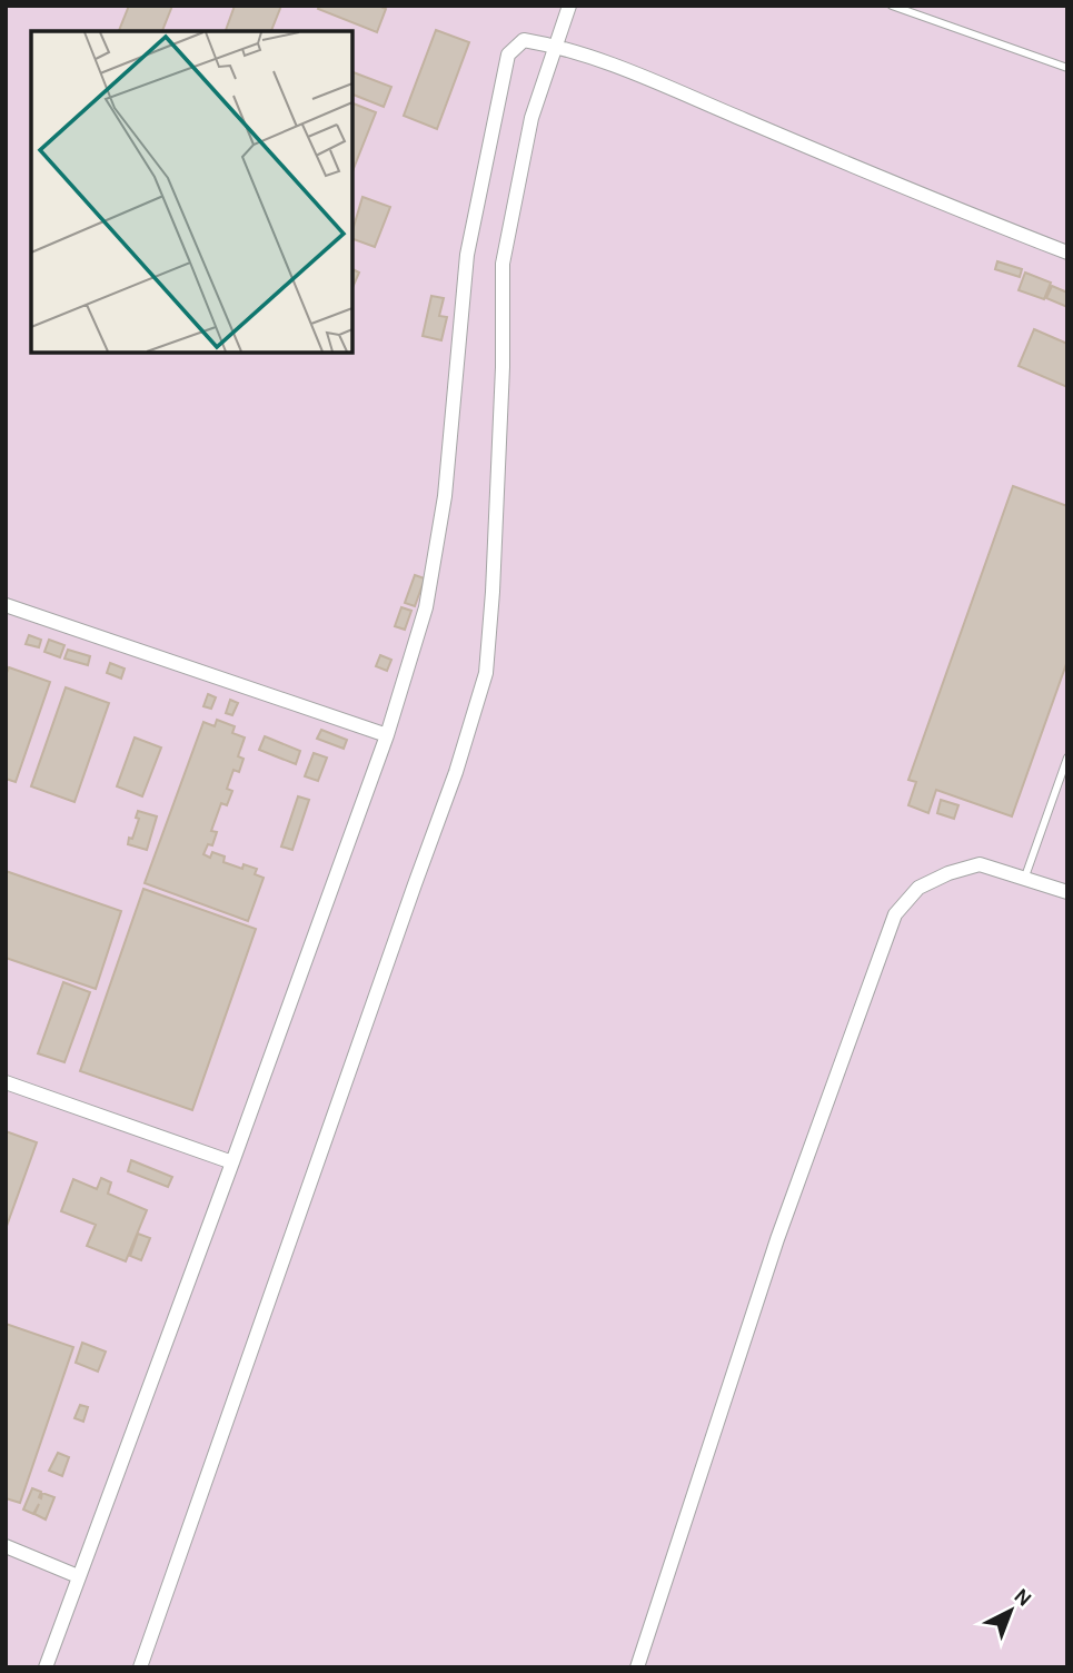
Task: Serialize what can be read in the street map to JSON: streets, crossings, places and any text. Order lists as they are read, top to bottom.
{
  "north": "top right"
}
